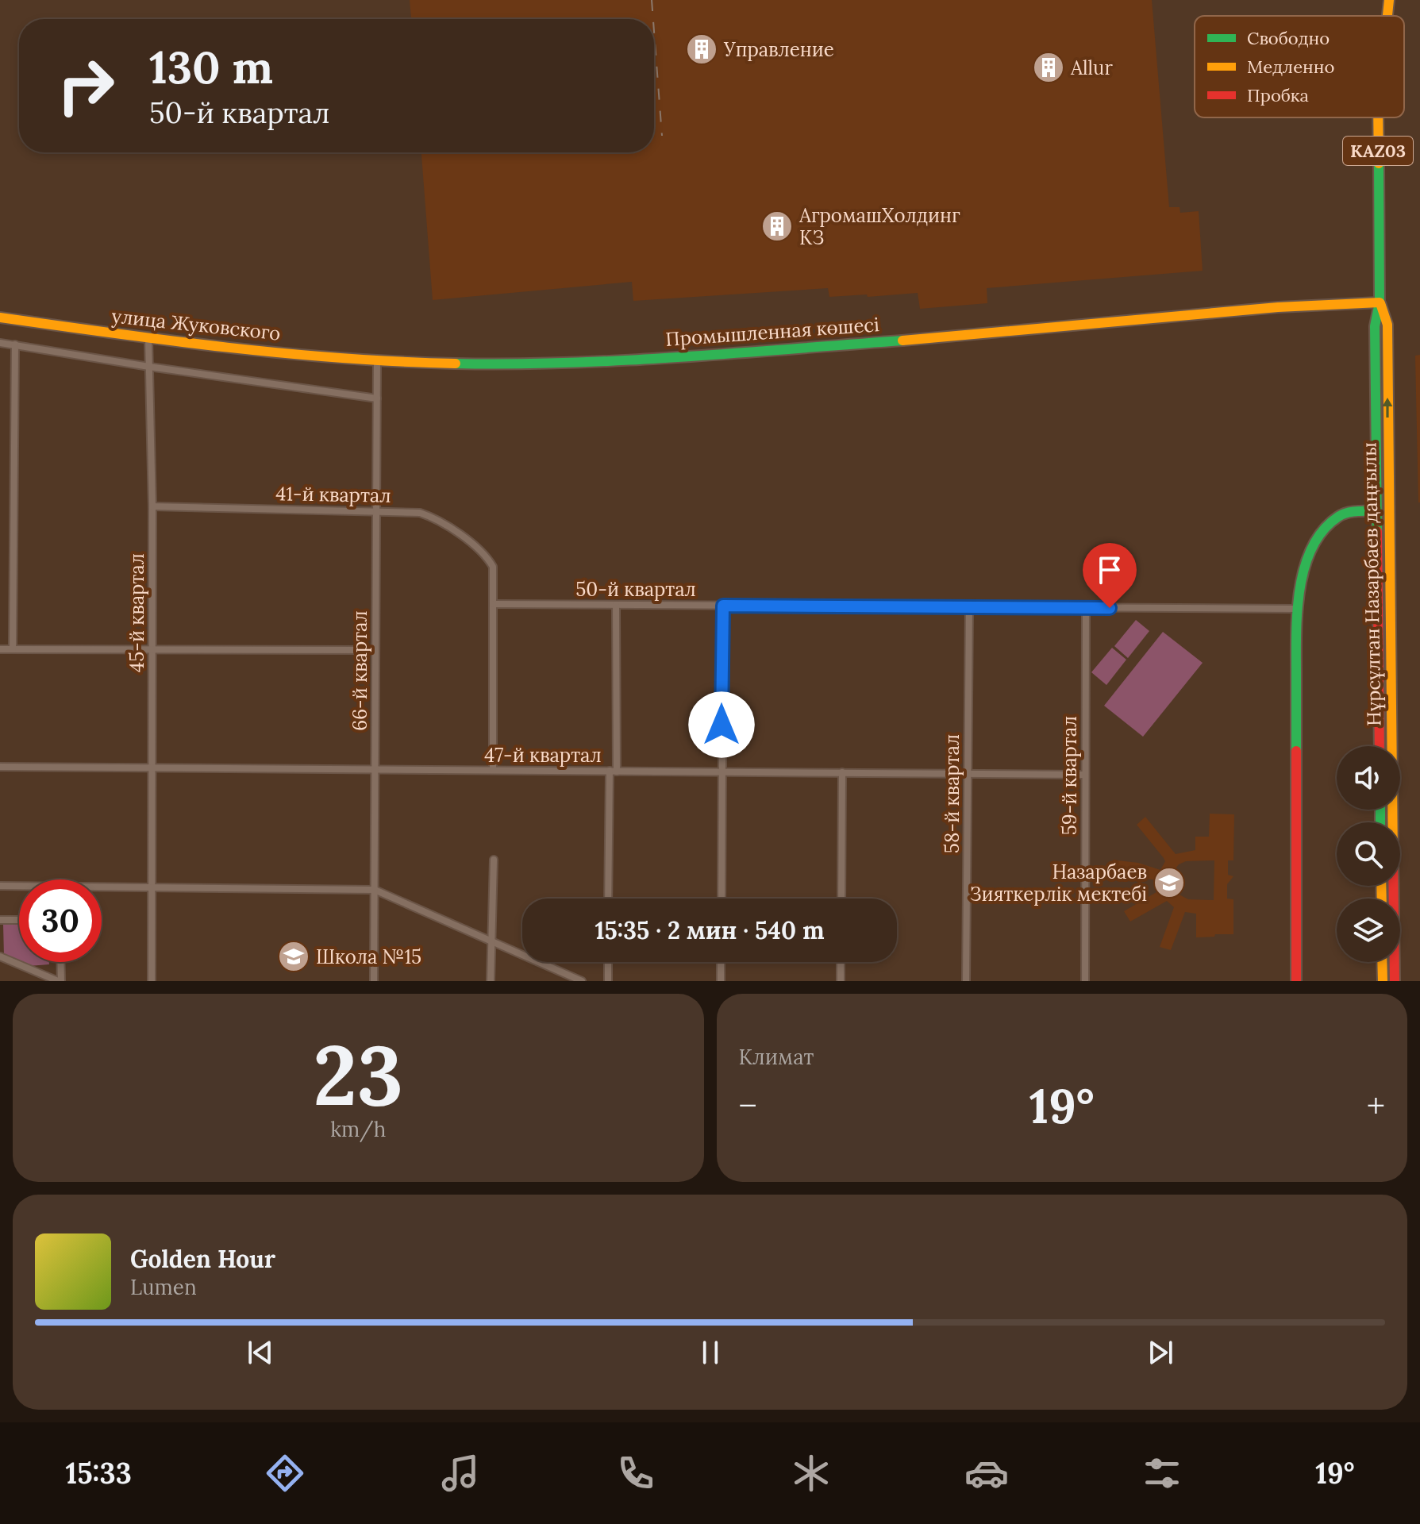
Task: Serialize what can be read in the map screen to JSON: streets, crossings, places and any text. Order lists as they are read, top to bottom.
{
  "streets": {
    "street": [
      "KАZ03",
      "улица Жуковского",
      "Промышленная көшесі",
      "41-й квартал",
      "Нұрсұлтан Назарбаев даңғылы",
      "50-й квартал",
      "45-й квартал",
      "66-й квартал",
      "47-й квартал",
      "59-й квартал",
      "58-й квартал"
    ]
  },
  "crossings": [
    ["улица Жуковского", "Промышленная көшесі"],
    ["улица Жуковского", "45-й квартал"],
    ["улица Жуковского", "66-й квартал"],
    ["Промышленная көшесі", "Нұрсұлтан Назарбаев даңғылы"],
    ["41-й квартал", "50-й квартал"],
    ["41-й квартал", "45-й квартал"],
    ["41-й квартал", "66-й квартал"],
    ["50-й квартал", "59-й квартал"],
    ["50-й квартал", "58-й квартал"],
    ["45-й квартал", "47-й квартал"],
    ["66-й квартал", "47-й квартал"],
    ["47-й квартал", "59-й квартал"],
    ["47-й квартал", "58-й квартал"]
  ],
  "places": {
    "building": ["Управление", "Allur", "АгромашХолдинг КЗ"],
    "school or university": ["Назарбаев Зияткерлік мектебі", "Школа №15"]
  },
  "legend": ["Свободно", "Медленно", "Пробка"],
  "page": {
    "turn": ["130 m", "50-й квартал"],
    "limit": "30",
    "trip": "15:35 · 2 мин · 540 m",
    "tile": [
      ["23", "km/h"],
      "Климат"
    ],
    "heat": ["−", "19°", "+"],
    "song": ["Golden Hour", "Lumen"],
    "tabs": ["15:33", "19°"]
  }
}
